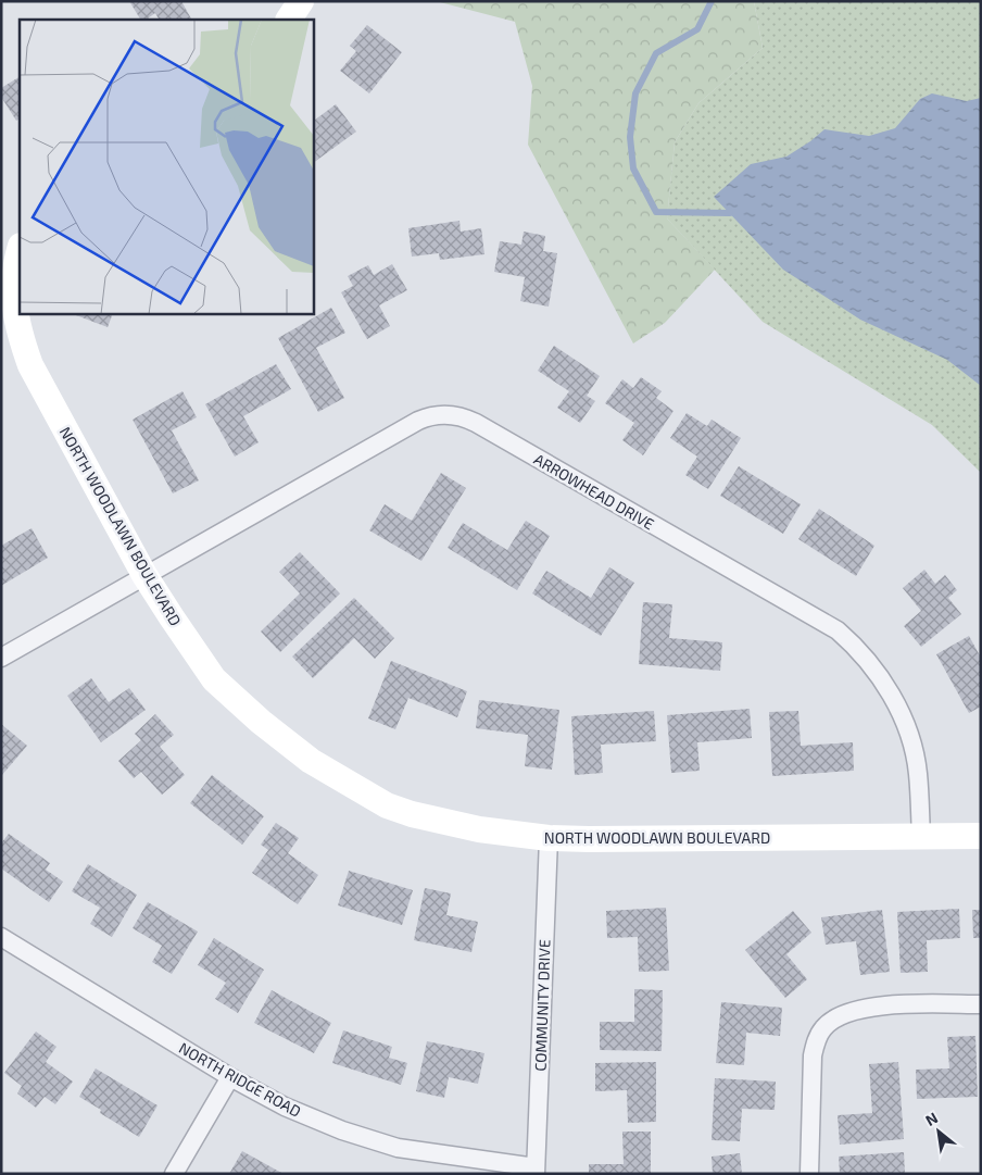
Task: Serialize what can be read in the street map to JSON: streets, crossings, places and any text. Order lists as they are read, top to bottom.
{
  "streets": {
    "street": [
      "ARROWHEAD DRIVE",
      "NORTH WOODLAWN BOULEVARD",
      "COMMUNITY DRIVE",
      "NORTH RIDGE ROAD"
    ]
  },
  "crossings": [
    ["ARROWHEAD DRIVE", "NORTH WOODLAWN BOULEVARD"],
    ["NORTH WOODLAWN BOULEVARD", "COMMUNITY DRIVE"],
    ["COMMUNITY DRIVE", "NORTH RIDGE ROAD"]
  ],
  "north": "top left"
}
